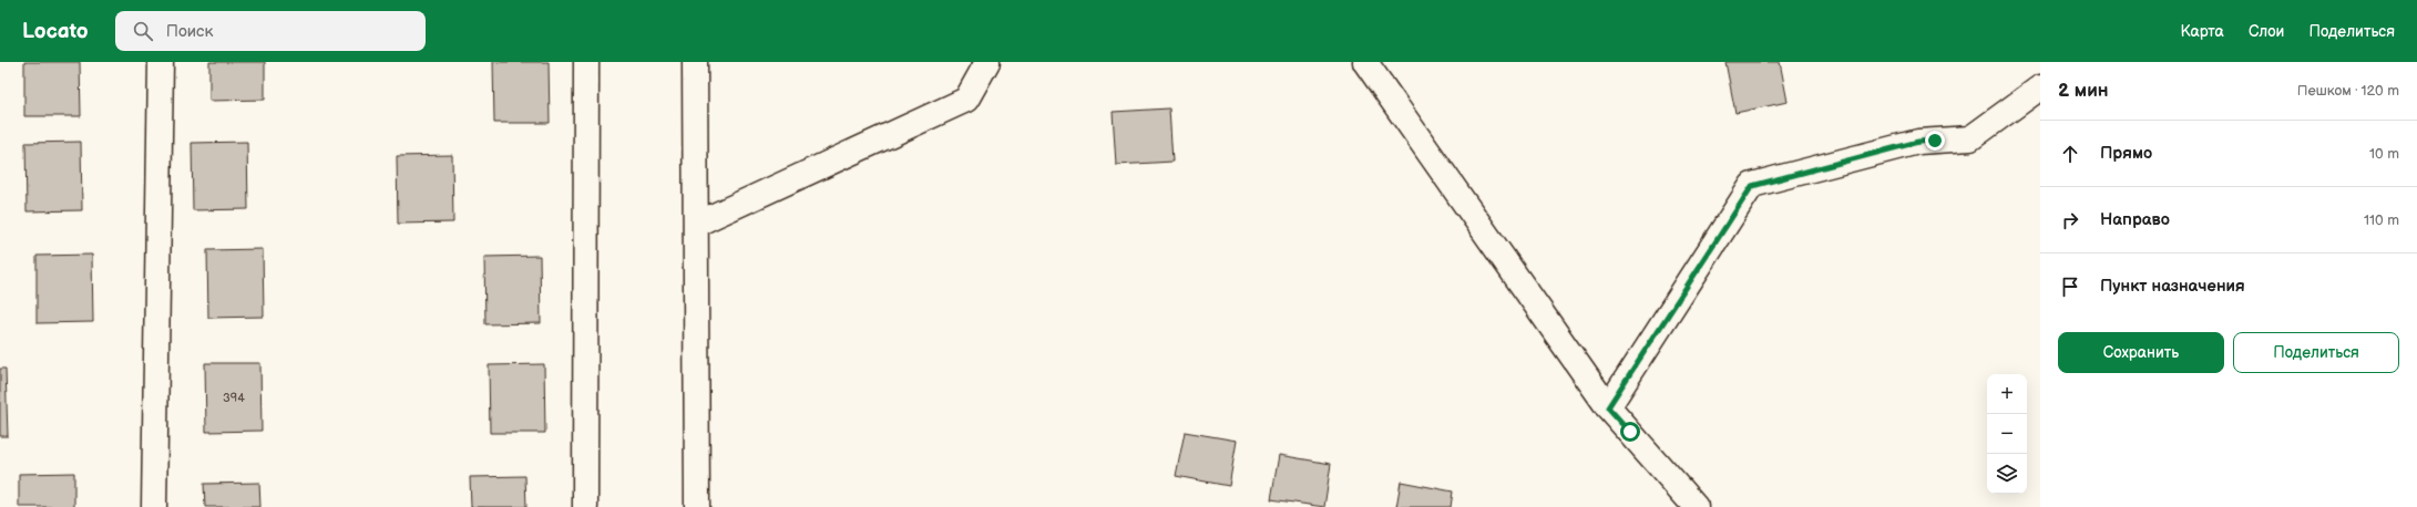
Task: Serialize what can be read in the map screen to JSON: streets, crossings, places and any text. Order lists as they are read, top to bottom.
{
  "house_numbers": ["394"],
  "page": {
    "header": "Locato",
    "search": "Поиск",
    "nav": ["Карта", "Слои", "Поделиться"],
    "heading": ["2 мин", "Пешком · 120 m"],
    "list": [
      ["Прямо", "10 m"],
      ["Направо", "110 m"],
      "Пункт назначения"
    ],
    "buttons": ["Сохранить", "Поделиться"],
    "map_buttons": ["+", "−"]
  }
}
